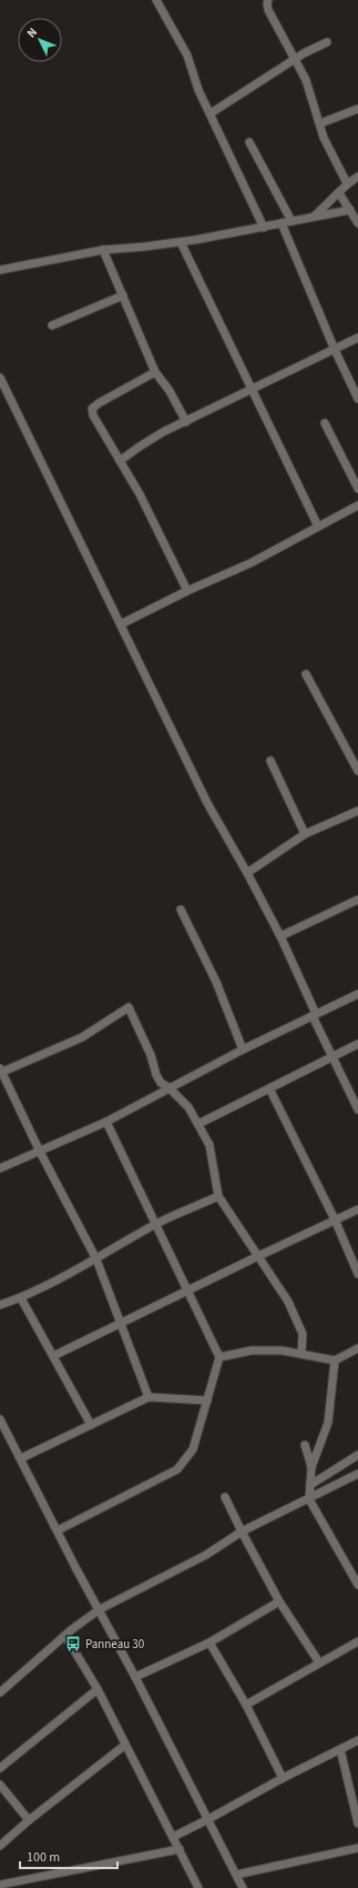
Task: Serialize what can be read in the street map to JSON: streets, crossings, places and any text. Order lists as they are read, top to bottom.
{
  "places": {
    "bus stop": ["Panneau 30"]
  },
  "scale_bar": "100 m",
  "north": "top left"
}
